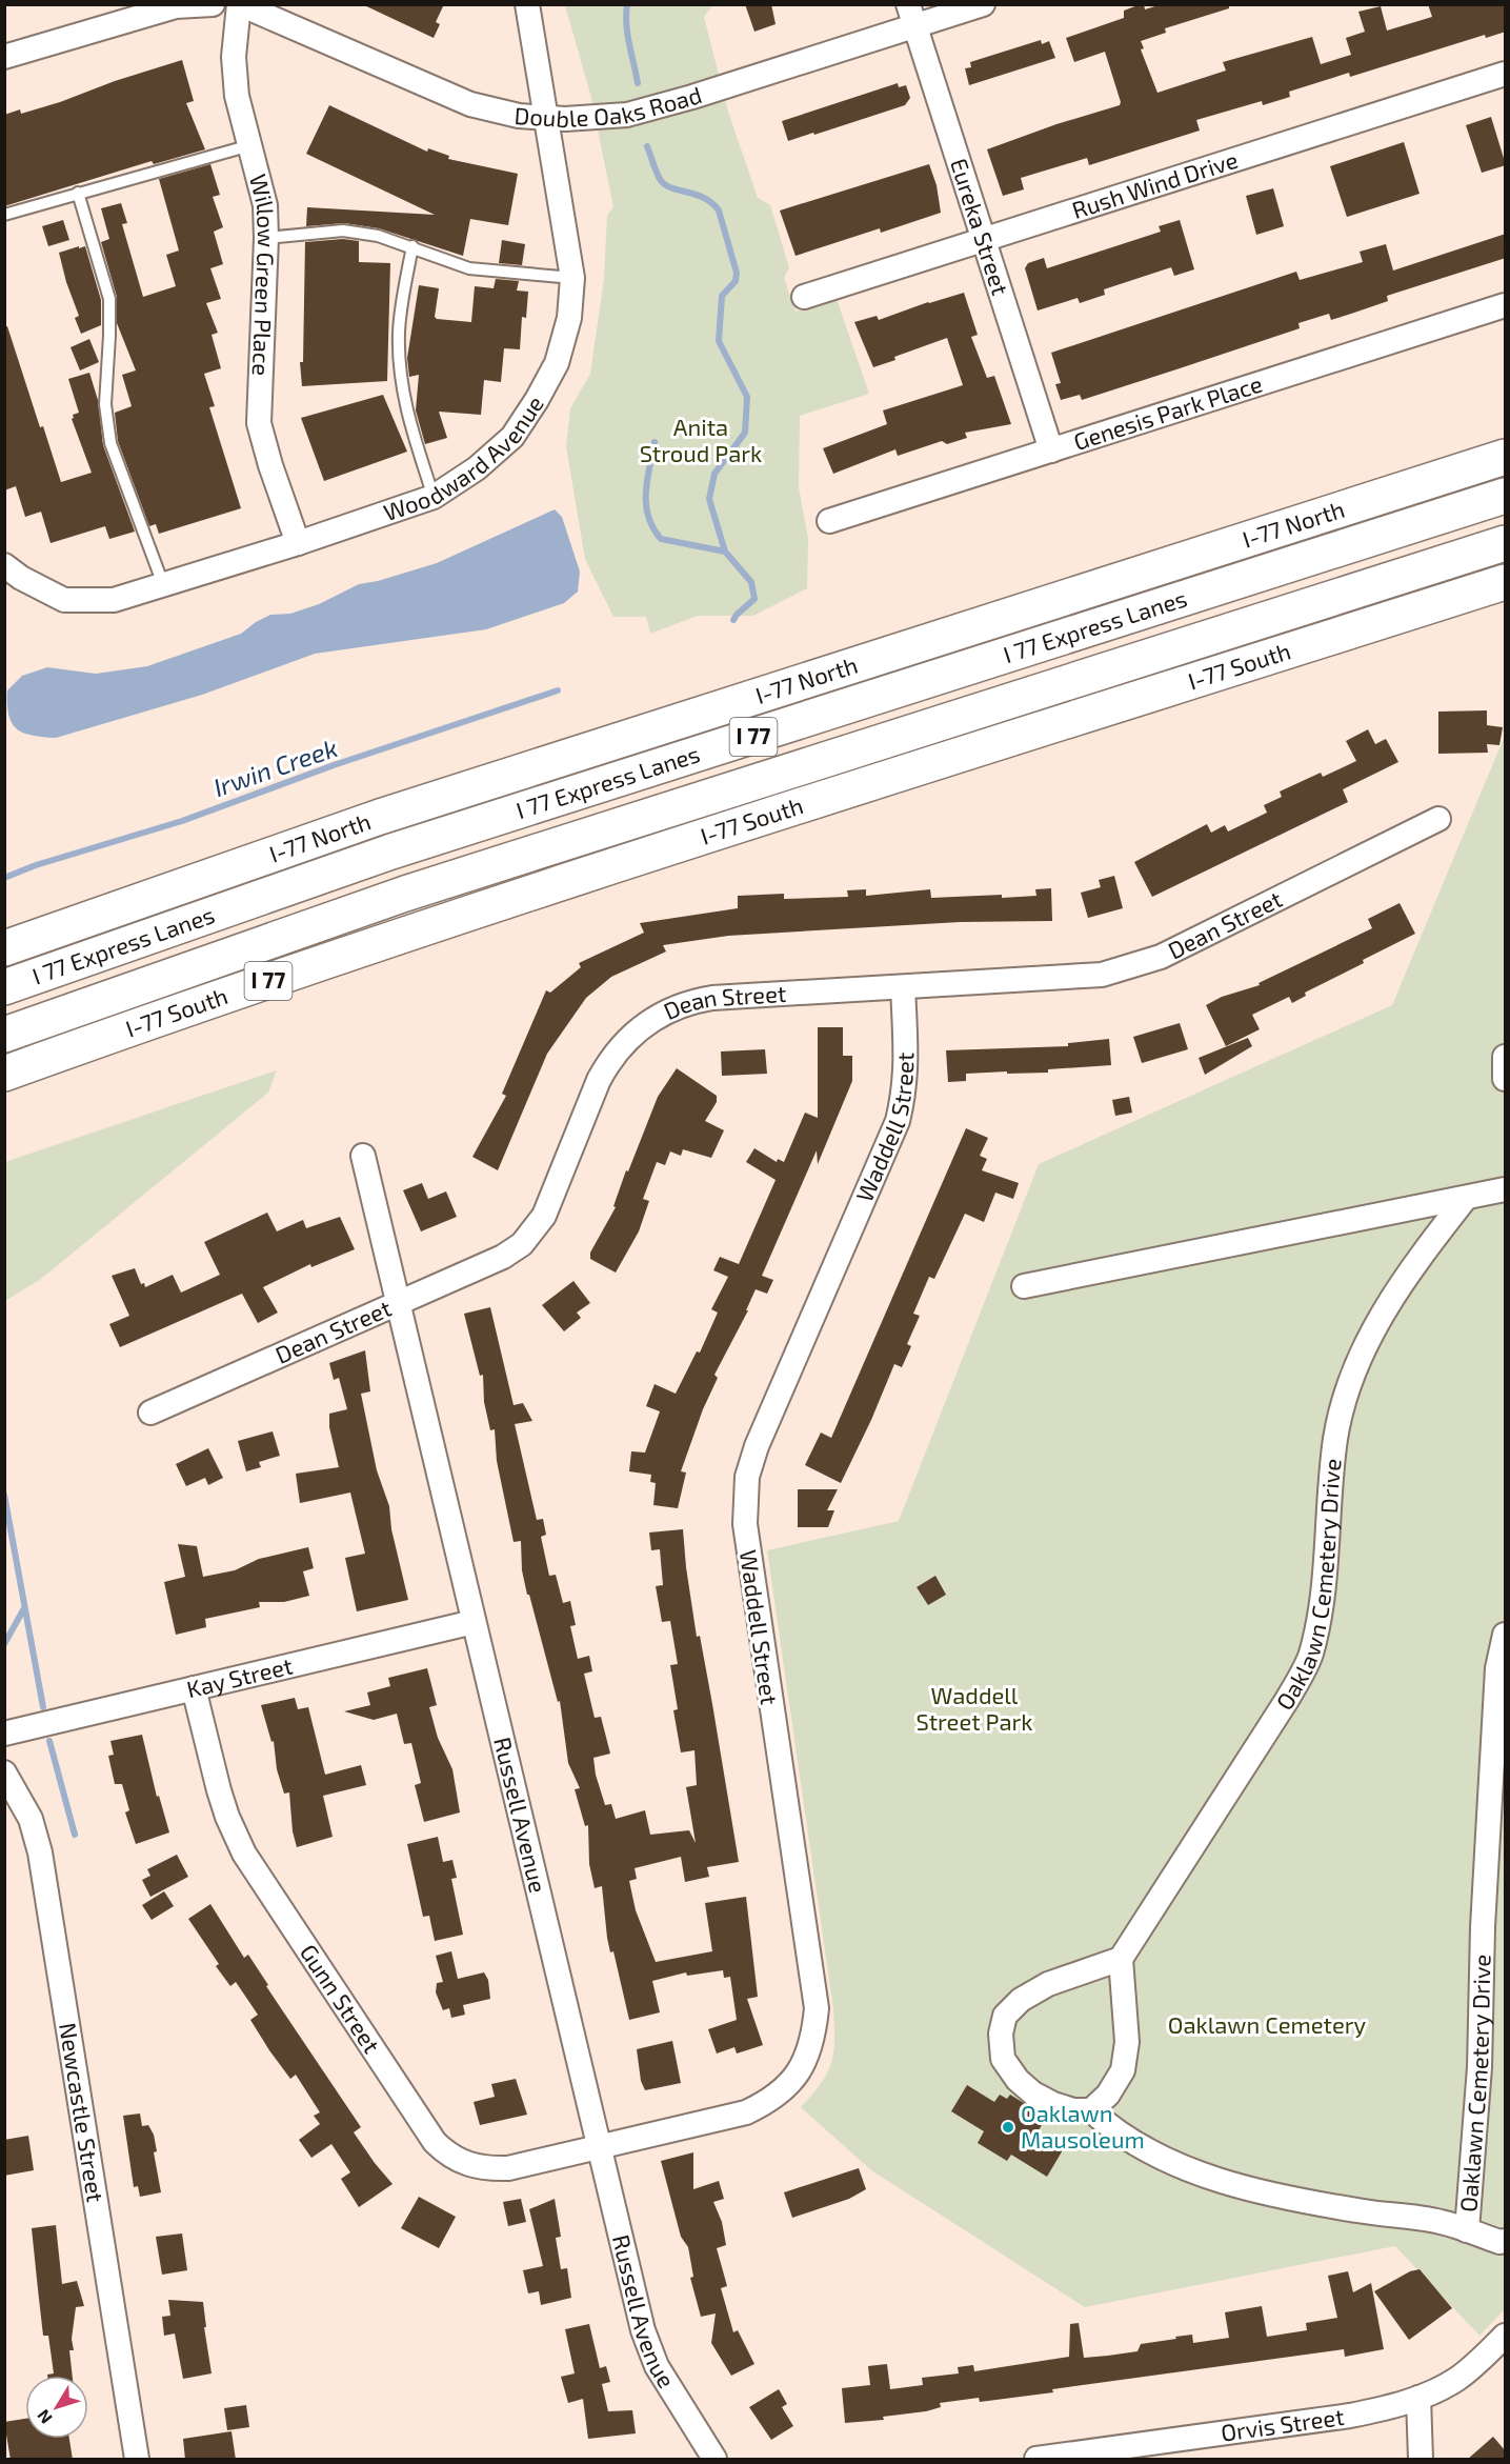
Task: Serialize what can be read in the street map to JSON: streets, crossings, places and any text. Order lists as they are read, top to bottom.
{
  "streets": {
    "highway": [
      "I-77 North",
      "I 77 Express Lanes",
      "I-77 South",
      "I 77"
    ],
    "street": [
      "Double Oaks Road",
      "Rush Wind Drive",
      "Eureka Street",
      "Willow Green Place",
      "Genesis Park Place",
      "Woodward Avenue",
      "Dean Street",
      "Waddell Street",
      "Oaklawn Cemetery Drive",
      "Kay Street",
      "Russell Avenue",
      "Gunn Street",
      "Newcastle Street",
      "Orvis Street"
    ]
  },
  "crossings": [
    ["Double Oaks Road", "Eureka Street"],
    ["Double Oaks Road", "Willow Green Place"],
    ["Double Oaks Road", "Woodward Avenue"],
    ["Rush Wind Drive", "Eureka Street"],
    ["Eureka Street", "Genesis Park Place"],
    ["Willow Green Place", "Woodward Avenue"],
    ["Dean Street", "Waddell Street"],
    ["Dean Street", "Russell Avenue"],
    ["Waddell Street", "Russell Avenue"],
    ["Waddell Street", "Gunn Street"],
    ["Kay Street", "Russell Avenue"],
    ["Kay Street", "Gunn Street"],
    ["Russell Avenue", "Gunn Street"]
  ],
  "water": ["Irwin Creek"],
  "parks": ["Anita Stroud Park", "Waddell Street Park", "Oaklawn Cemetery"],
  "places": ["Oaklawn Mausoleum"],
  "north": "bottom left"
}
